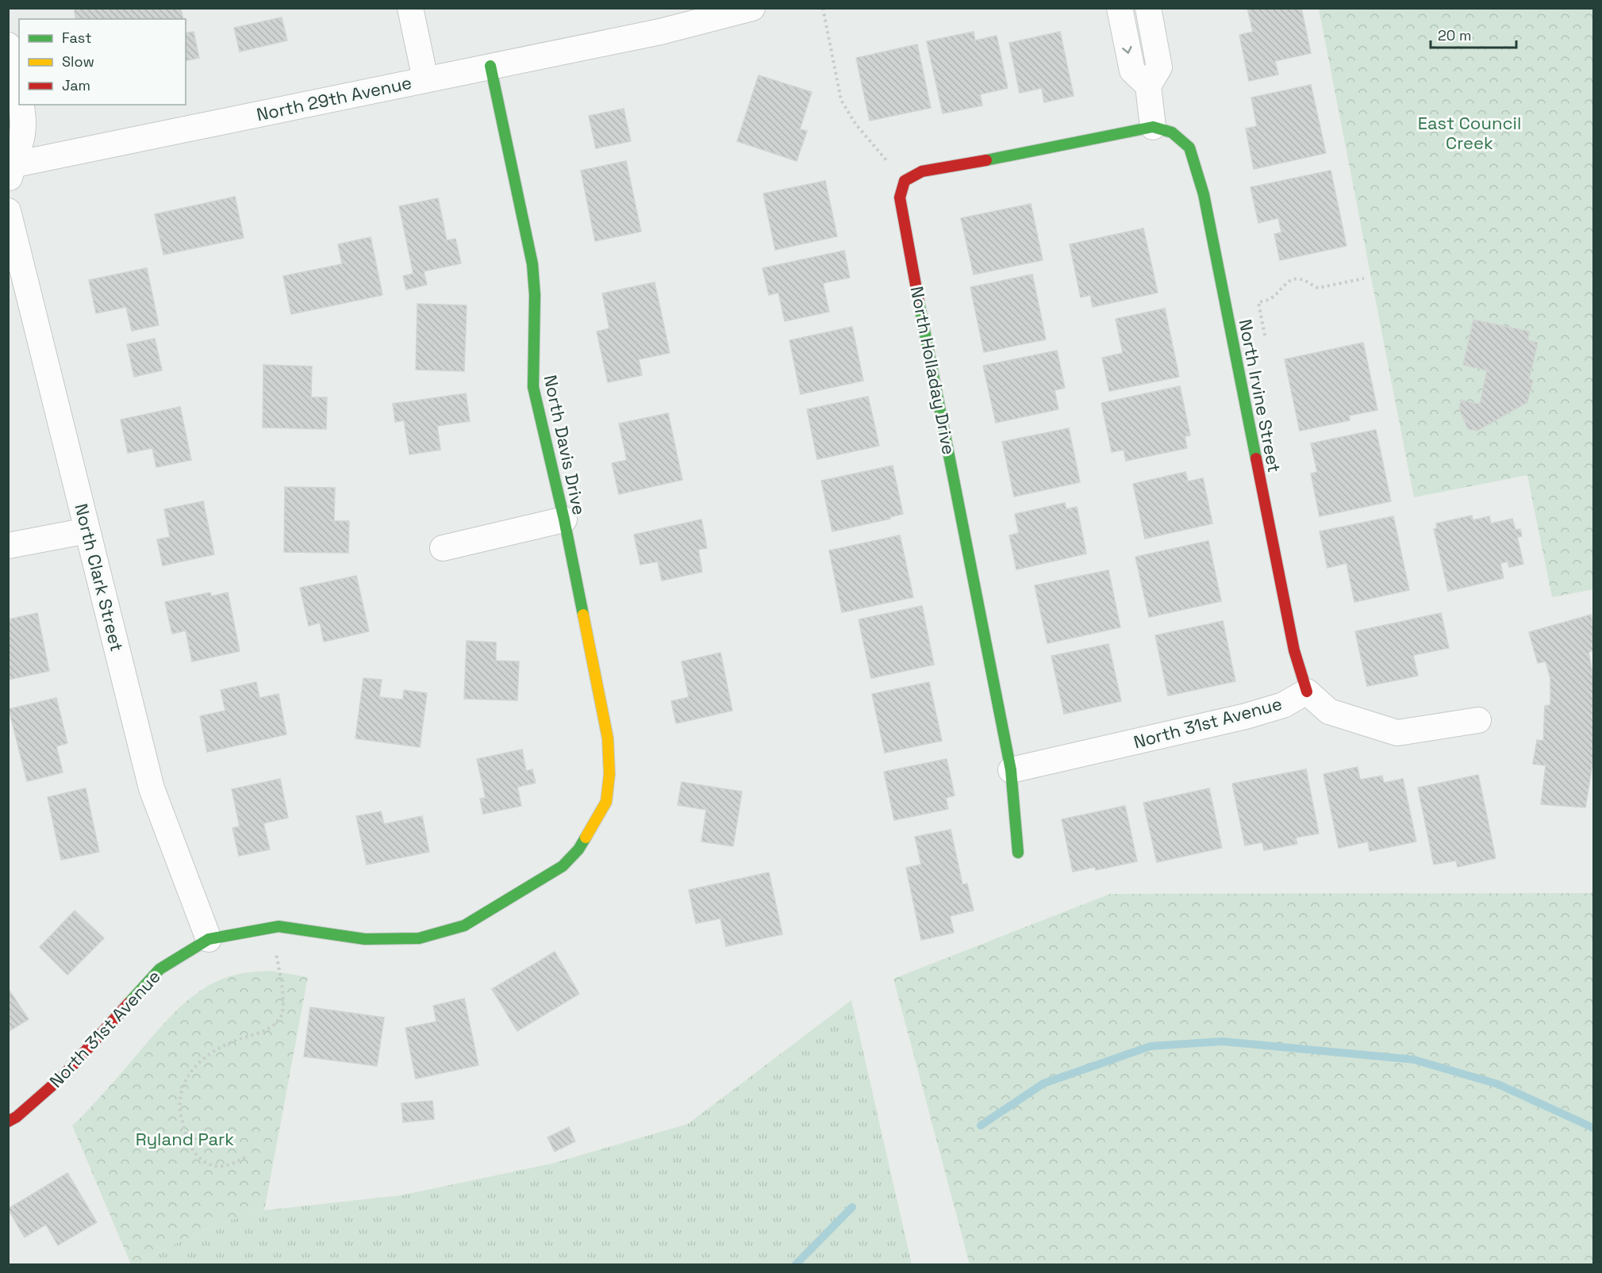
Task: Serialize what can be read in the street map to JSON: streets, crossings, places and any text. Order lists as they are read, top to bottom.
{
  "streets": {
    "street": [
      "North 29th Avenue",
      "North Holladay Drive",
      "North Irvine Street",
      "North Davis Drive",
      "North Clark Street",
      "North 31st Avenue"
    ]
  },
  "crossings": [
    ["North 29th Avenue", "North Davis Drive"],
    ["North Holladay Drive", "North 31st Avenue"],
    ["North Irvine Street", "North 31st Avenue"],
    ["North Davis Drive", "North 31st Avenue"],
    ["North Clark Street", "North 31st Avenue"]
  ],
  "parks": ["East Council Creek", "Ryland Park"],
  "legend": ["Fast", "Slow", "Jam"],
  "scale_bar": "20 m"
}
